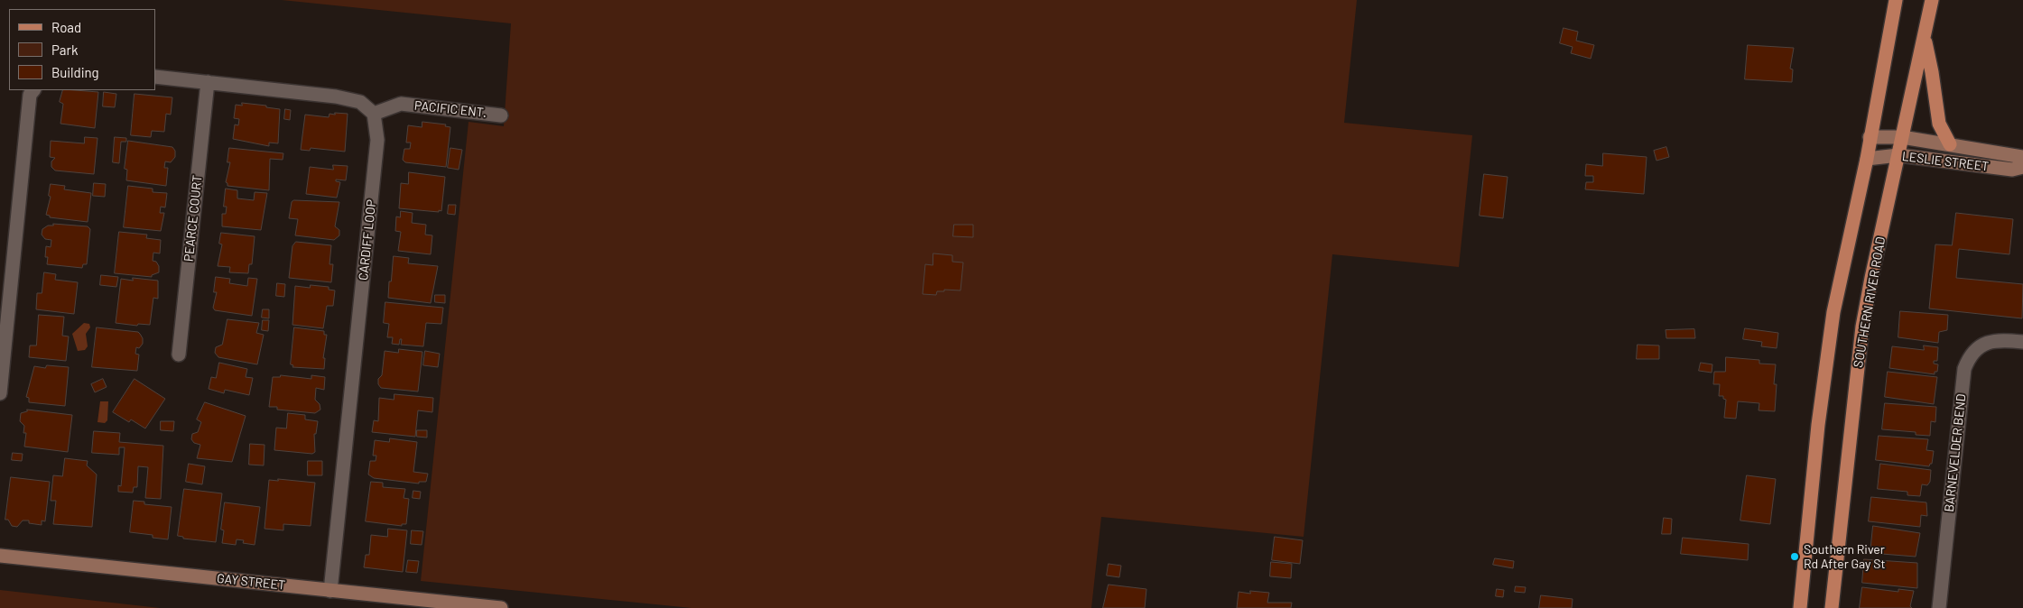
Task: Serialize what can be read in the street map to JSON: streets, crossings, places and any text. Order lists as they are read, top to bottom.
{
  "streets": {
    "main road": ["LESLIE STREET", "SOUTHERN RIVER ROAD", "GAY STREET"],
    "street": [
      "PACIFIC ENT.",
      "PEARCE COURT",
      "CARDIFF LOOP",
      "BARNEVELDER BEND"
    ]
  },
  "crossings": [
    ["PACIFIC ENT.", "CARDIFF LOOP"],
    ["LESLIE STREET", "SOUTHERN RIVER ROAD"],
    ["CARDIFF LOOP", "GAY STREET"]
  ],
  "places": ["Southern River Rd After Gay St"],
  "legend": ["Road", "Park", "Building"]
}
